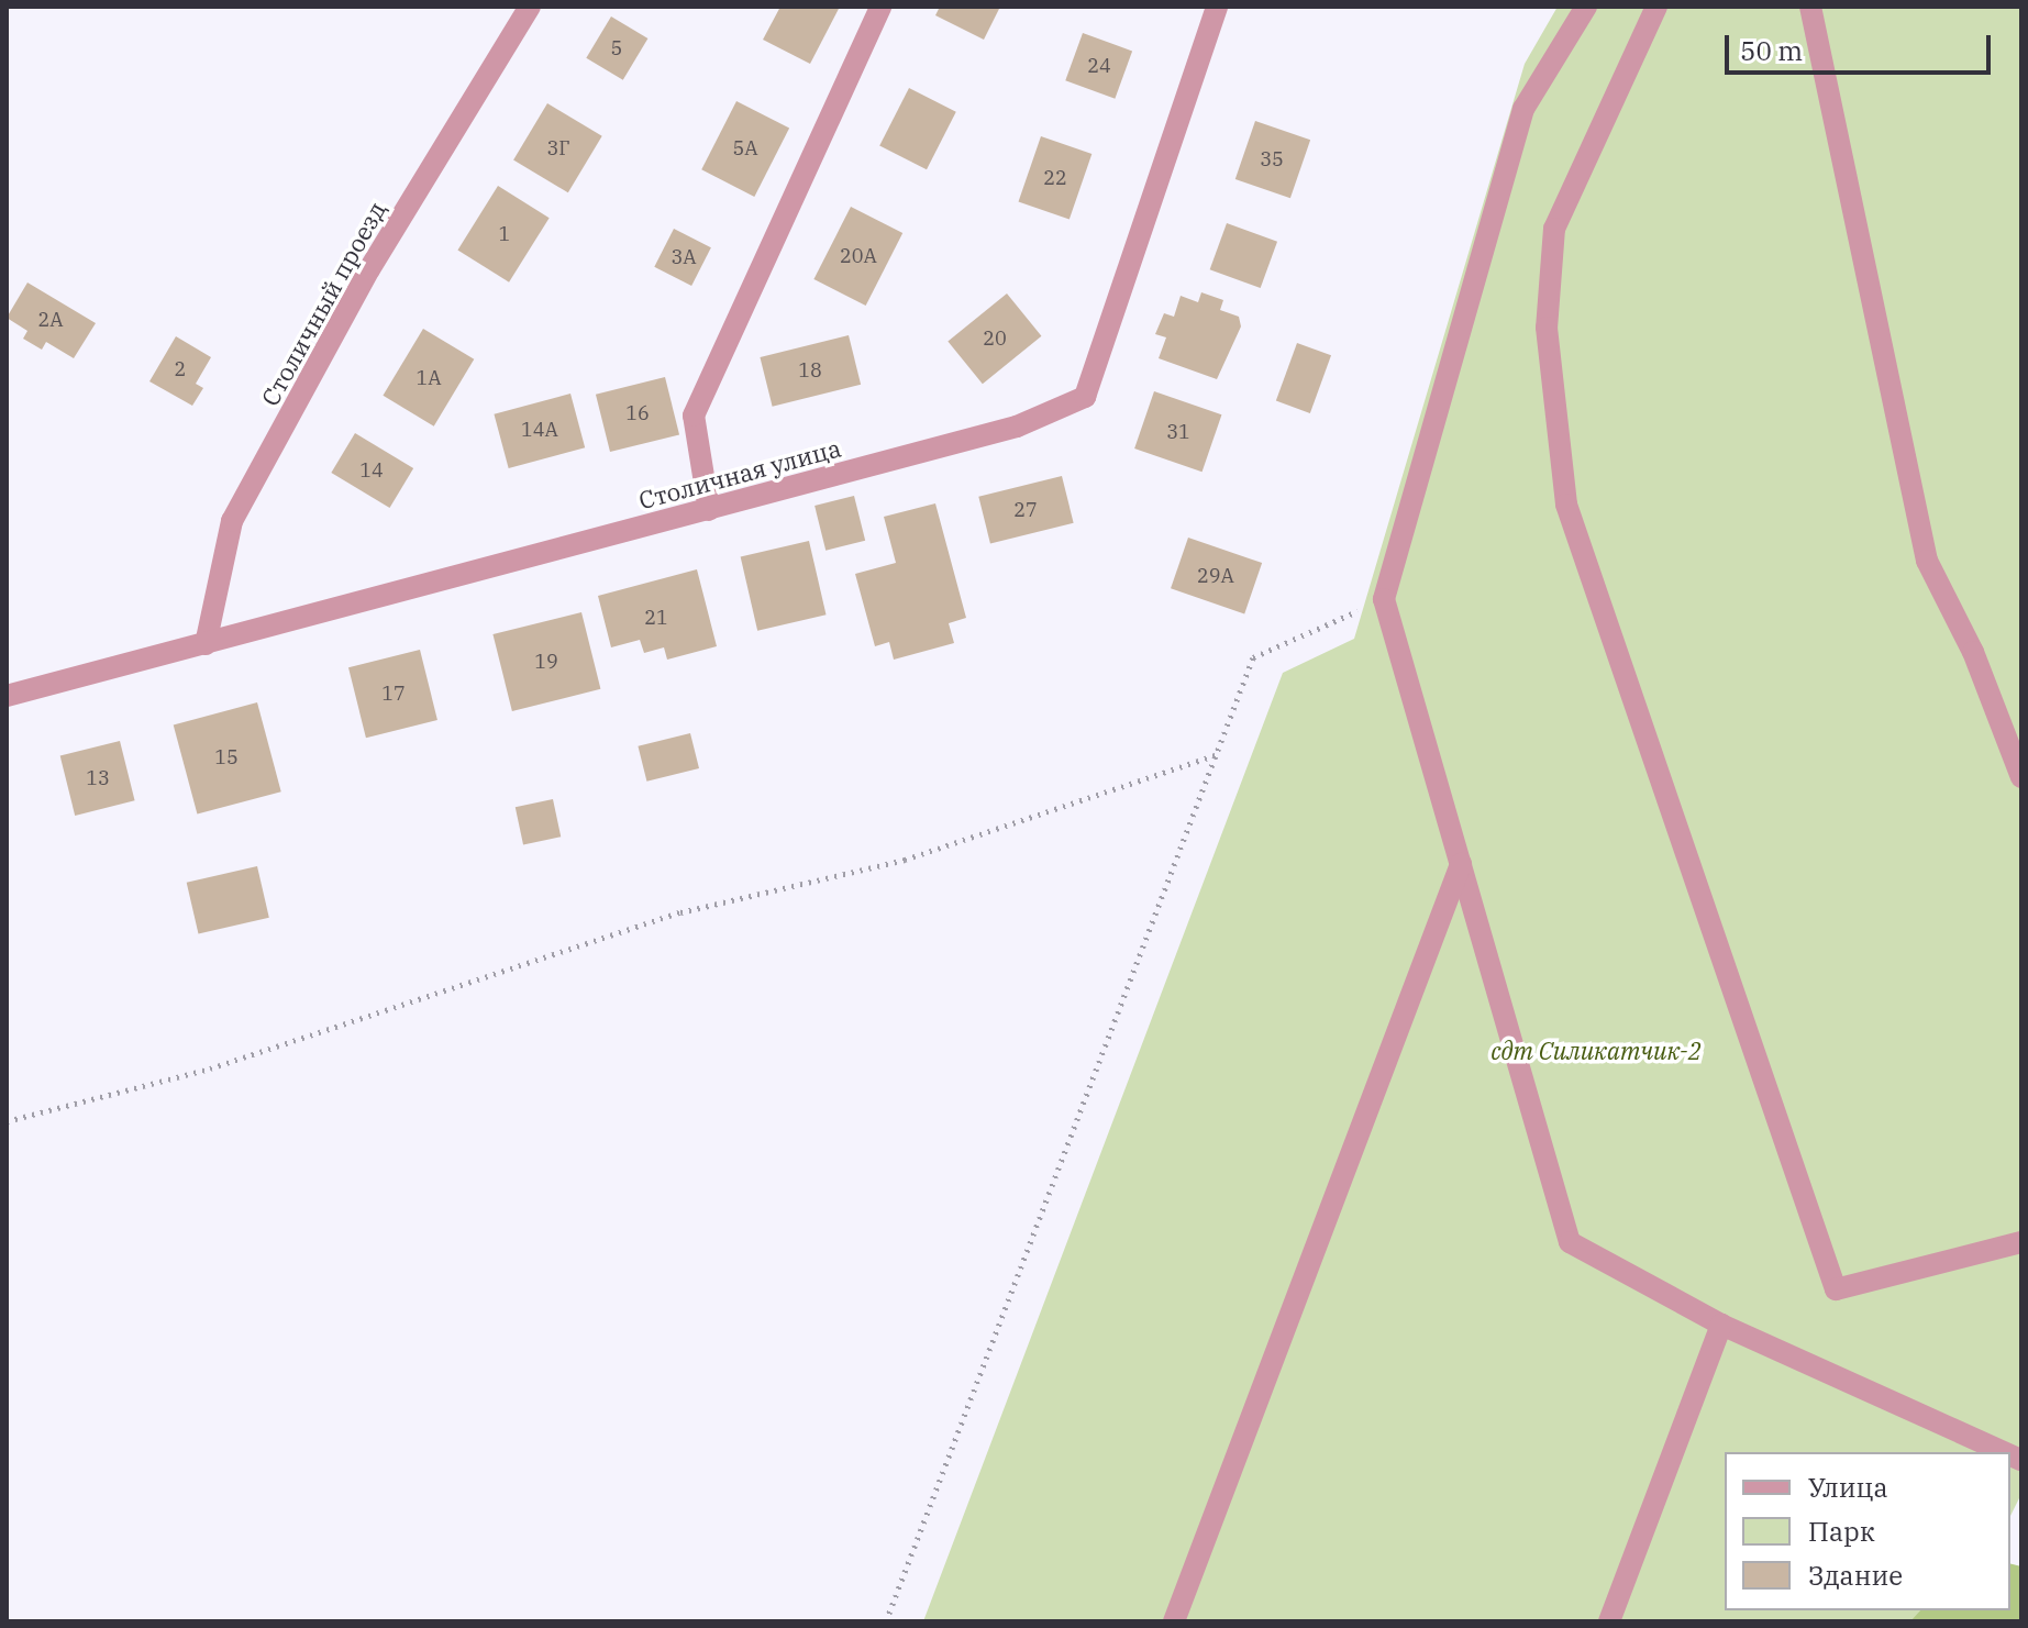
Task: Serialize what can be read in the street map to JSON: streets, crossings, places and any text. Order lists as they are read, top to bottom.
{
  "streets": {
    "street": ["Столичный проезд", "Столичная улица"]
  },
  "crossings": [
    ["Столичный проезд", "Столичная улица"]
  ],
  "parks": ["сдт Силикатчик-2"],
  "house_numbers": [
    "5",
    "24",
    "3Г",
    "5А",
    "35",
    "22",
    "1",
    "20А",
    "3А",
    "2А",
    "20",
    "2",
    "18",
    "1А",
    "16",
    "14А",
    "31",
    "14",
    "27",
    "29А",
    "21",
    "19",
    "17",
    "15",
    "13"
  ],
  "legend": ["Улица", "Парк", "Здание"],
  "scale_bar": "50 m"
}
